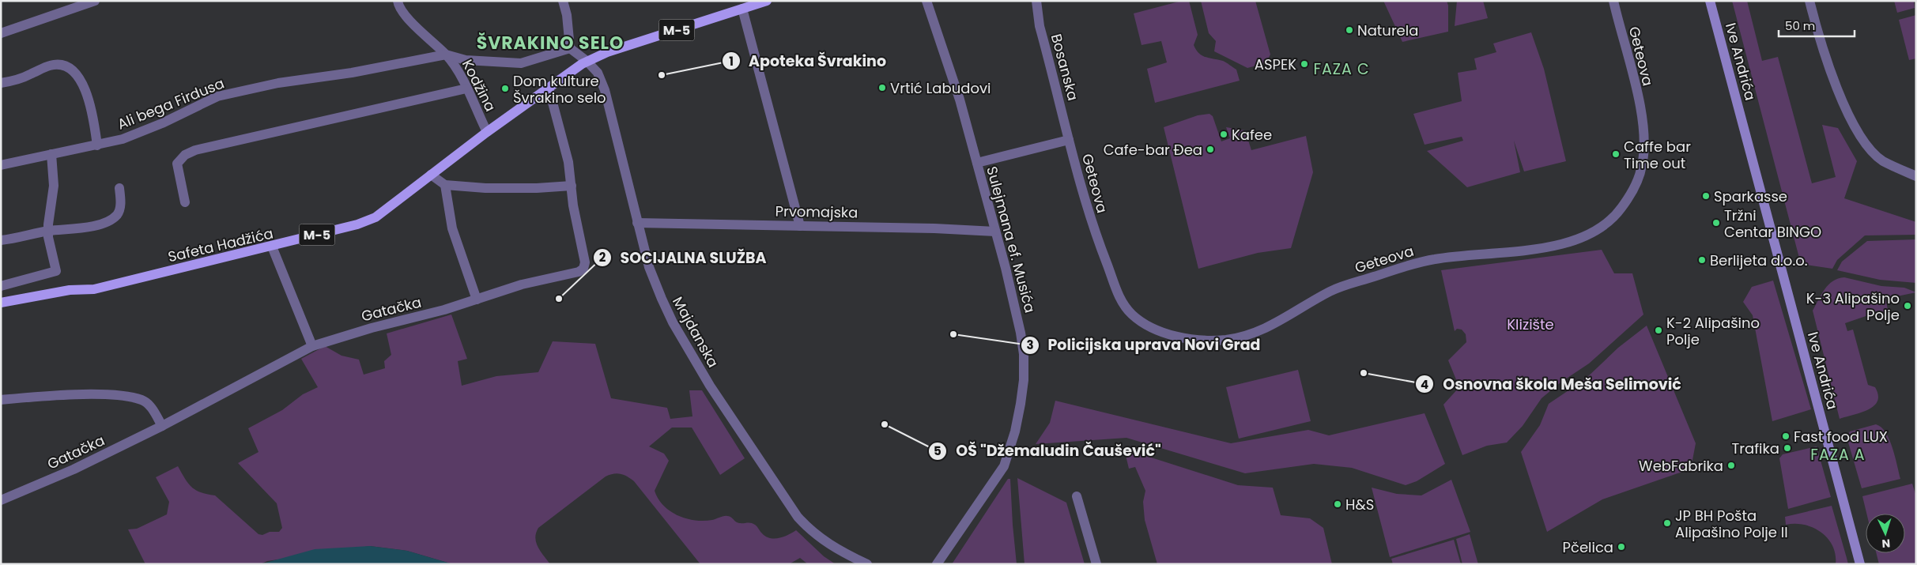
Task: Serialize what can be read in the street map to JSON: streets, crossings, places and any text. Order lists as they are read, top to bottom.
{
  "streets": {
    "main road": ["M-5", "Ive Andrića", "Safeta Hadžića"],
    "street": [
      "Geteova",
      "Bosanska",
      "Kodžina",
      "Ali bega Firdusa",
      "Prvomajska",
      "Sulejmana ef. Musića",
      "Gatačka",
      "Majdanska"
    ]
  },
  "crossings": [
    ["Geteova", "Bosanska"],
    ["Kodžina", "Ali bega Firdusa"],
    ["Kodžina", "Safeta Hadžića"],
    ["Prvomajska", "Sulejmana ef. Musića"],
    ["Prvomajska", "Majdanska"],
    ["Safeta Hadžića", "Majdanska"]
  ],
  "districts": ["ŠVRAKINO SELO", "FAZA C", "FAZA A"],
  "parks": ["Klizište"],
  "places": [
    "Naturela",
    "ASPEK",
    "Apoteka Švrakino",
    "Vrtić Labudovi",
    "Dom kulture Švrakino selo",
    "Kafee",
    "Cafe-bar Đea",
    "Caffe bar Time out",
    "Sparkasse",
    "Tržni Centar BINGO",
    "Berlijeta d.o.o.",
    "SOCIJALNA SLUŽBA",
    "K-3 Alipašino Polje",
    "K-2 Alipašino Polje",
    "Policijska uprava Novi Grad",
    "Osnovna škola Meša Selimović",
    "OŠ \"Džemaludin Čaušević\"",
    "Fast food LUX",
    "Trafika",
    "WebFabrika",
    "H&S",
    "JP BH Pošta Alipašino Polje II",
    "Pčelica"
  ],
  "scale_bar": "50 m",
  "north": "bottom"
}
